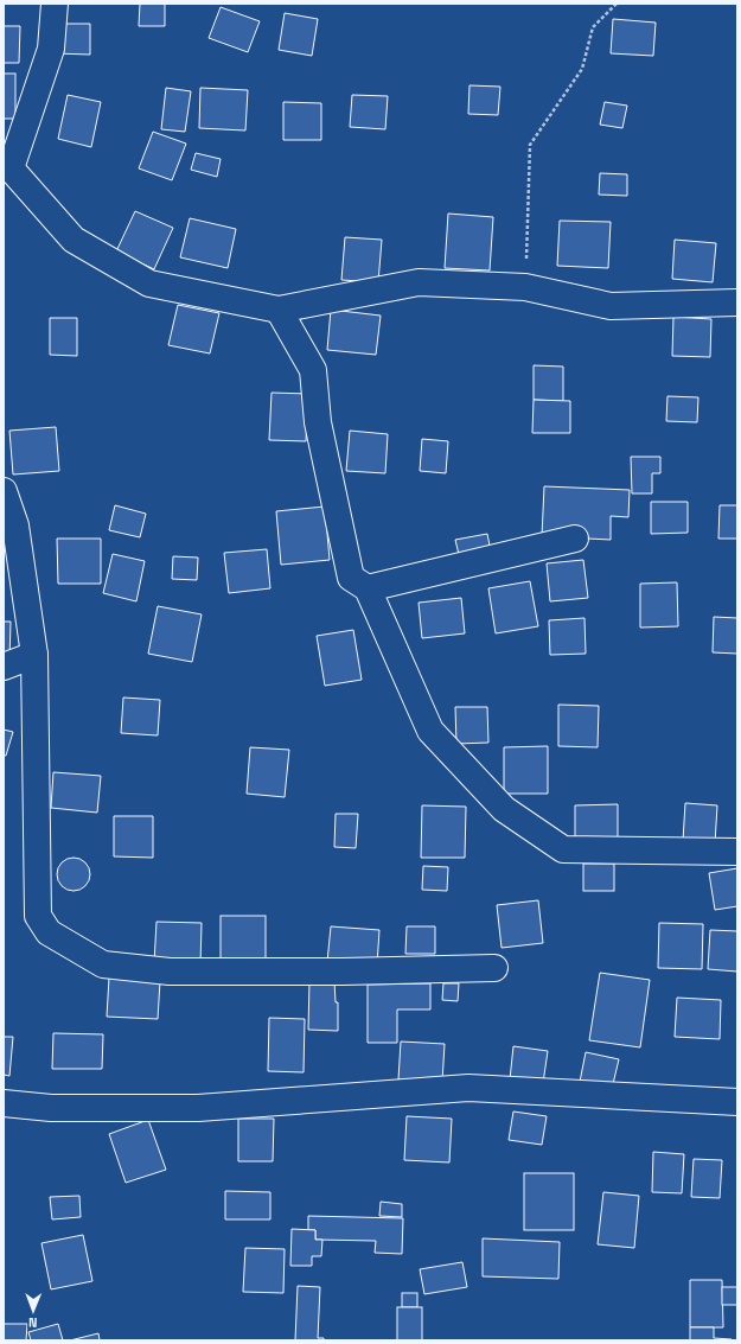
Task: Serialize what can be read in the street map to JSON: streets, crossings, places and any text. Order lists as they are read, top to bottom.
{
  "north": "bottom"
}
